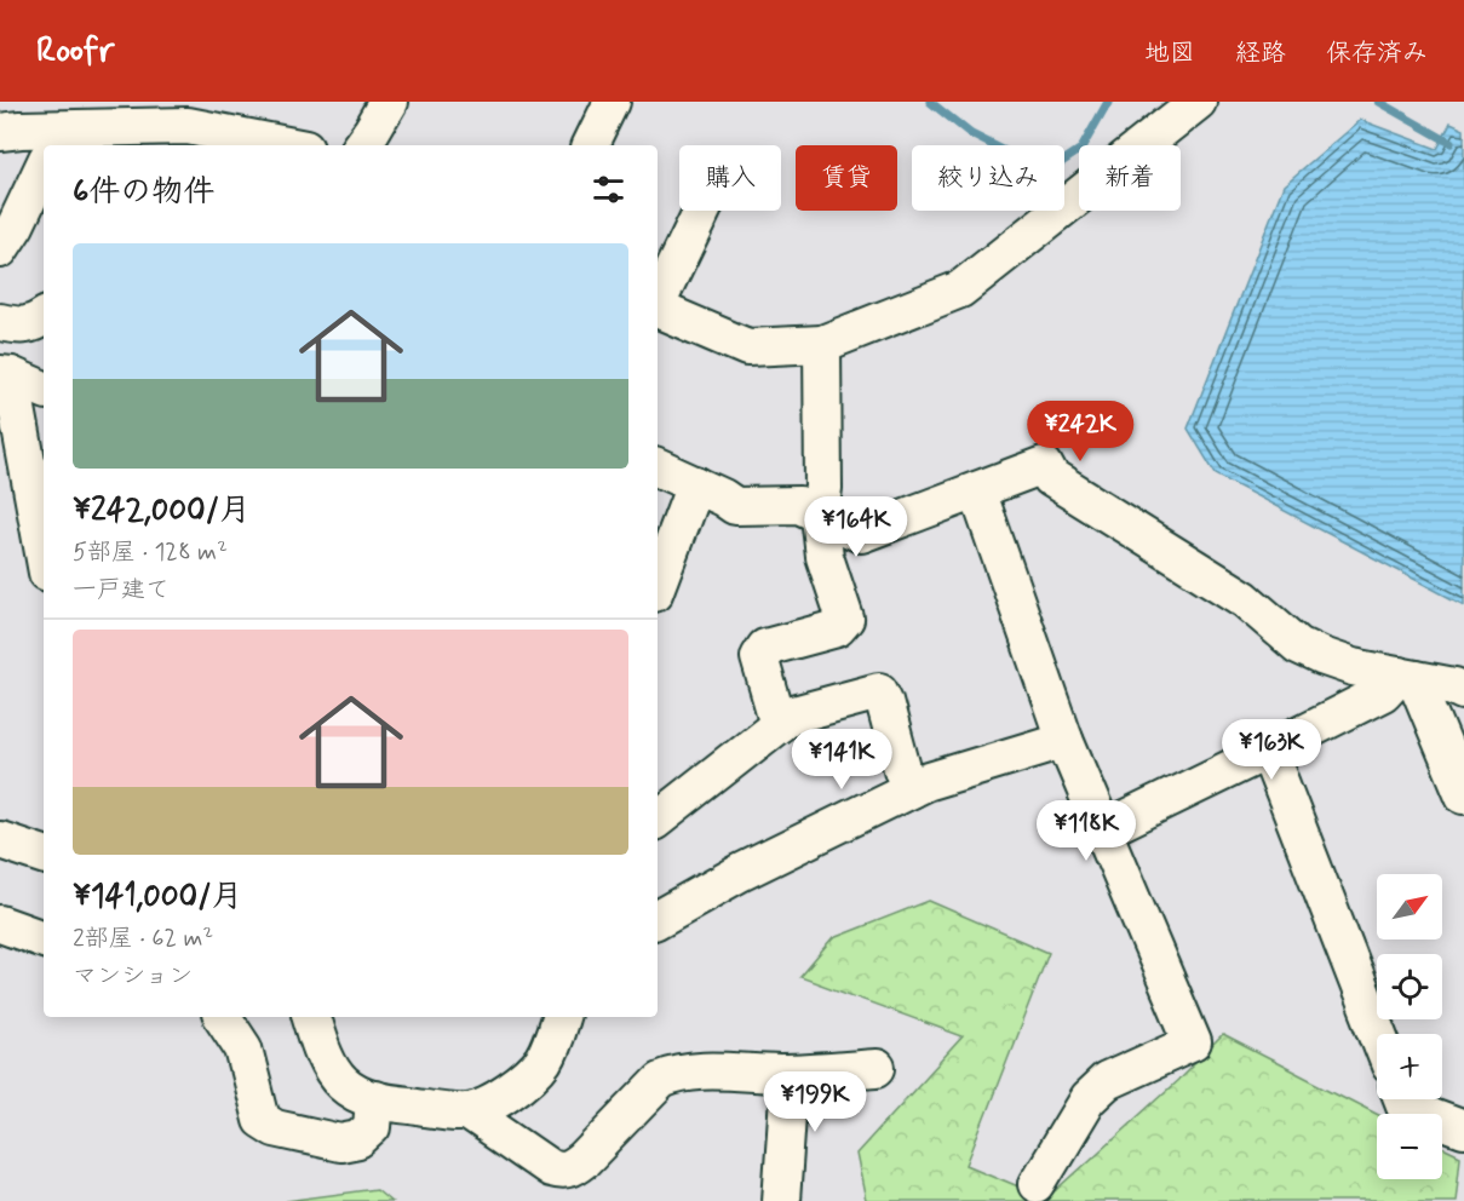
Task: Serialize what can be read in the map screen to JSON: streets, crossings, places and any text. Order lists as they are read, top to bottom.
{
  "north": "top right",
  "page": {
    "header": "Roofr",
    "nav": ["地図", "経路", "保存済み"],
    "chip": [
      "購入",
      "賃貸",
      "絞り込み",
      "新着"
    ],
    "heading": "6件の物件",
    "list": [
      {
        "name": "¥242,000/月",
        "note": "5部屋 · 128 m² · 一戸建て"
      },
      {
        "name": "¥141,000/月",
        "note": "2部屋 · 62 m² · マンション"
      }
    ],
    "price": [
      "¥242K",
      "¥164K",
      "¥163K",
      "¥141K",
      "¥118K",
      "¥199K"
    ],
    "map_buttons": ["+", "−"]
  }
}
